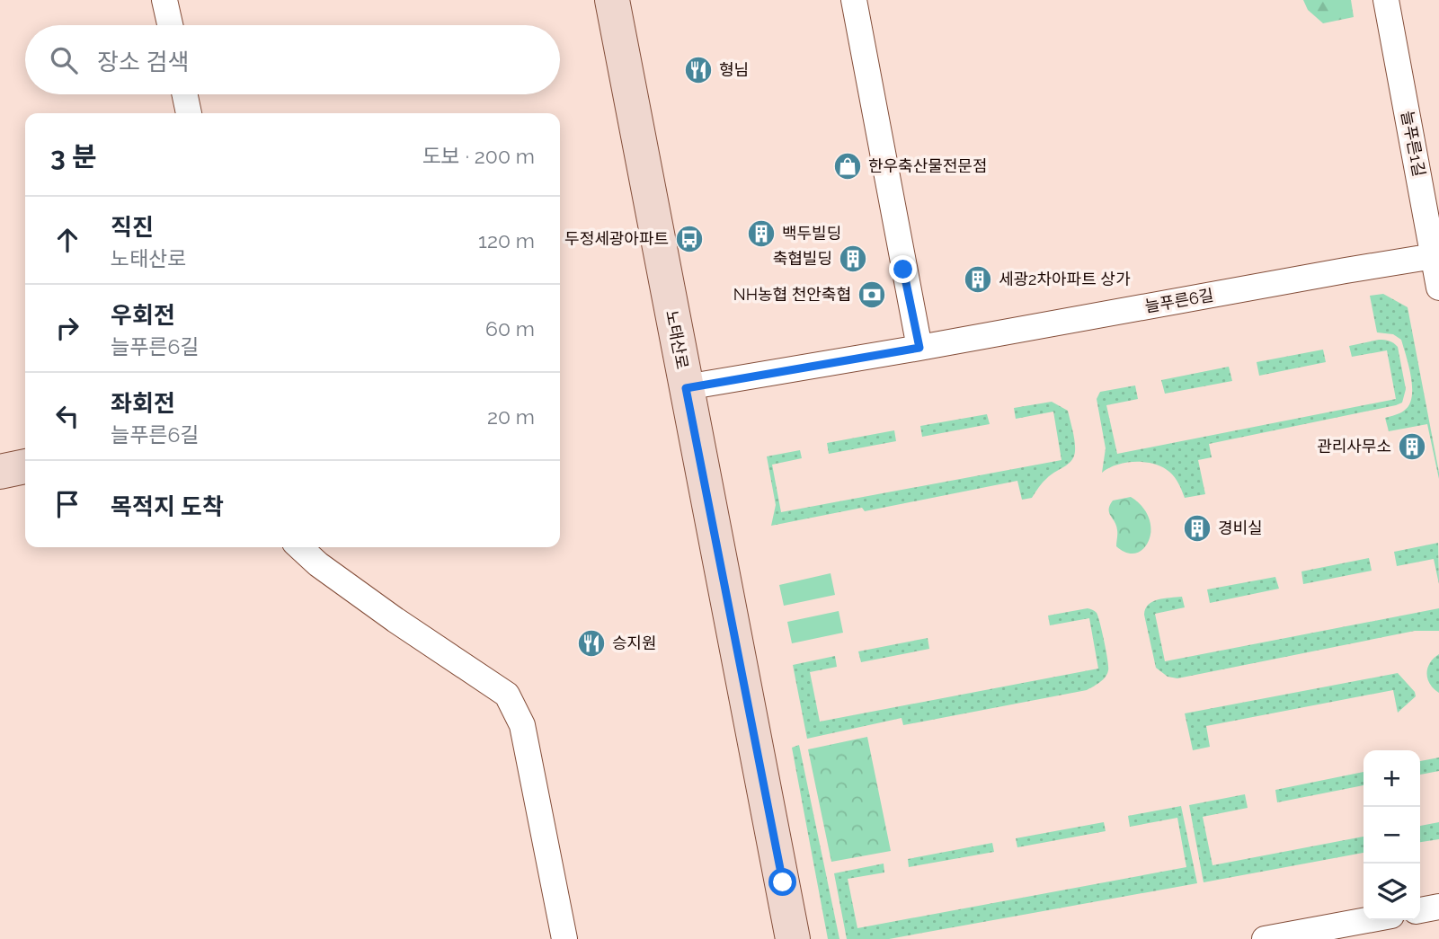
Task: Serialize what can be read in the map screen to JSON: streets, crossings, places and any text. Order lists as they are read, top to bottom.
{
  "streets": {
    "street": ["늘푸른1길", "늘푸른6길", "노태산로"]
  },
  "crossings": [
    ["늘푸른1길", "늘푸른6길"],
    ["늘푸른6길", "노태산로"]
  ],
  "places": {
    "restaurant": ["형님", "승지원"],
    "shop": ["한우축산물전문점"],
    "building": [
      "백두빌딩",
      "축협빌딩",
      "세광2차아파트 상가",
      "관리사무소",
      "경비실"
    ],
    "bus stop": ["두정세광아파트"],
    "bank": ["NH농협 천안축협"]
  },
  "page": {
    "search": "장소 검색",
    "heading": ["3 분", "도보 · 200 m"],
    "list": [
      ["직진", "노태산로", "120 m"],
      ["우회전", "늘푸른6길", "60 m"],
      ["좌회전", "늘푸른6길", "20 m"],
      "목적지 도착"
    ],
    "map_buttons": ["+", "−"]
  }
}
